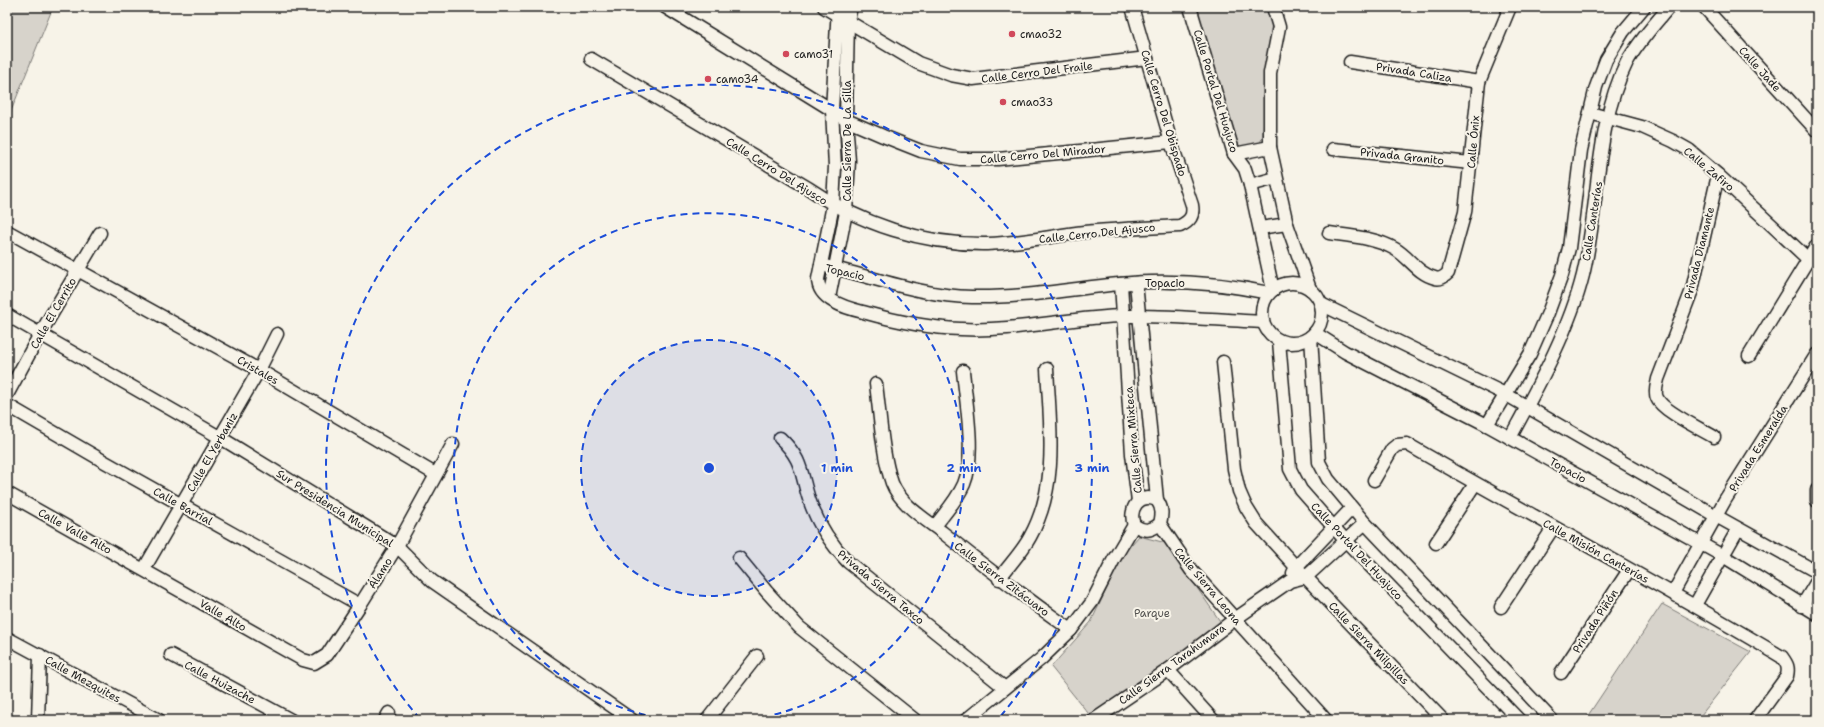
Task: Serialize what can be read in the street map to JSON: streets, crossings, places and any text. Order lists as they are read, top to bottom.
{
  "streets": {
    "street": [
      "Calle Jade",
      "Calle Cerro Del Fraile",
      "Privada Caliza",
      "Calle Portal Del Huajuco",
      "Calle Cerro Del Obispado",
      "Calle Sierra De La Silla",
      "Calle Ónix",
      "Calle Cerro Del Mirador",
      "Privada Granito",
      "Calle Zafiro",
      "Calle Cerro Del Ajusco",
      "Calle Canterías",
      "Privada Diamante",
      "Topacio",
      "Calle El Cerrito",
      "Cristales",
      "Calle Sierra Mixteca",
      "Privada Esmeralda",
      "Calle El Yerbaniz",
      "Calle Barrial",
      "Sur Presidencia Municipal",
      "Calle Valle Alto",
      "Calle Misión Canterías",
      "Álamo",
      "Calle Sierra Zitácuaro",
      "Calle Sierra Leona",
      "Privada Sierra Taxco",
      "Valle Alto",
      "Privada Piñón",
      "Calle Sierra Milpillas",
      "Calle Sierra Tarahumara",
      "Calle Mezquites",
      "Calle Huizache"
    ]
  },
  "crossings": [
    ["Calle Cerro Del Fraile", "Calle Cerro Del Obispado"],
    ["Calle Cerro Del Fraile", "Calle Sierra De La Silla"],
    ["Privada Caliza", "Calle Ónix"],
    ["Calle Portal Del Huajuco", "Topacio"],
    ["Calle Portal Del Huajuco", "Calle Sierra Tarahumara"],
    ["Calle Cerro Del Obispado", "Calle Cerro Del Mirador"],
    ["Calle Cerro Del Obispado", "Calle Cerro Del Ajusco"],
    ["Calle Sierra De La Silla", "Calle Cerro Del Mirador"],
    ["Calle Sierra De La Silla", "Calle Cerro Del Ajusco"],
    ["Calle Sierra De La Silla", "Topacio"],
    ["Calle Ónix", "Privada Granito"],
    ["Calle Zafiro", "Calle Canterías"],
    ["Calle Zafiro", "Privada Diamante"],
    ["Calle Canterías", "Topacio"],
    ["Topacio", "Calle Sierra Mixteca"],
    ["Topacio", "Privada Esmeralda"],
    ["Calle El Cerrito", "Cristales"],
    ["Calle El Cerrito", "Sur Presidencia Municipal"],
    ["Cristales", "Calle El Yerbaniz"],
    ["Cristales", "Álamo"],
    ["Calle Sierra Mixteca", "Calle Sierra Leona"],
    ["Privada Esmeralda", "Calle Misión Canterías"],
    ["Calle El Yerbaniz", "Calle Barrial"],
    ["Calle El Yerbaniz", "Sur Presidencia Municipal"],
    ["Calle El Yerbaniz", "Calle Valle Alto"],
    ["Calle El Yerbaniz", "Valle Alto"],
    ["Calle Barrial", "Álamo"],
    ["Sur Presidencia Municipal", "Álamo"],
    ["Calle Valle Alto", "Valle Alto"],
    ["Calle Misión Canterías", "Privada Piñón"],
    ["Álamo", "Valle Alto"],
    ["Calle Sierra Leona", "Calle Sierra Tarahumara"],
    ["Calle Sierra Milpillas", "Calle Sierra Tarahumara"]
  ],
  "parks": ["Parque"],
  "places": [
    "cmao32",
    "camo31",
    "camo34",
    "cmao33"
  ],
  "rings": ["1 min", "2 min", "3 min"]
}
